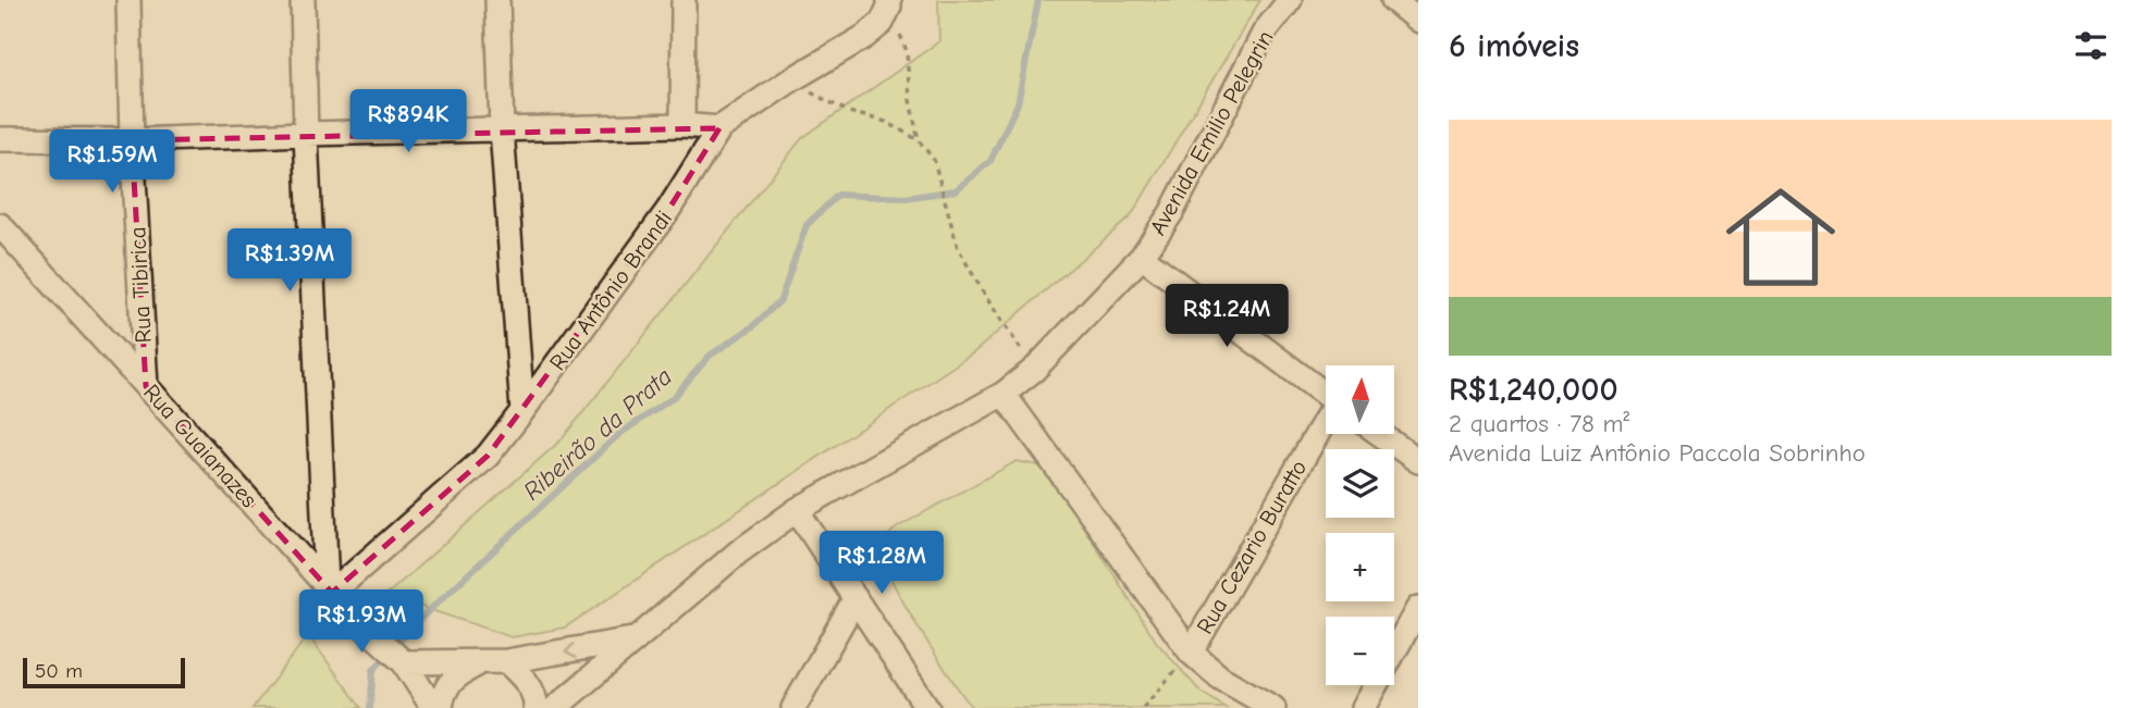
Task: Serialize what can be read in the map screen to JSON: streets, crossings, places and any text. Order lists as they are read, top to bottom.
{
  "streets": {
    "street": [
      "Avenida Emilio Pelegrin",
      "Rua Tibirica",
      "Rua Antônio Brandi",
      "Rua Guaianazes",
      "Rua Cezario Buratto"
    ]
  },
  "crossings": [
    ["Rua Tibirica", "Rua Guaianazes"],
    ["Rua Antônio Brandi", "Rua Guaianazes"]
  ],
  "water": ["Ribeirão da Prata"],
  "scale_bar": "50 m",
  "north": "top",
  "page": {
    "heading": "6 imóveis",
    "price": [
      "R$894K",
      "R$1.59M",
      "R$1.39M",
      "R$1.24M",
      "R$1.28M",
      "R$1.93M"
    ],
    "list": [
      {
        "name": "R$1,240,000",
        "note": "2 quartos · 78 m² · Avenida Luiz Antônio Paccola Sobrinho"
      }
    ],
    "map_buttons": ["+", "−"],
    "scale": "50 m"
  }
}
